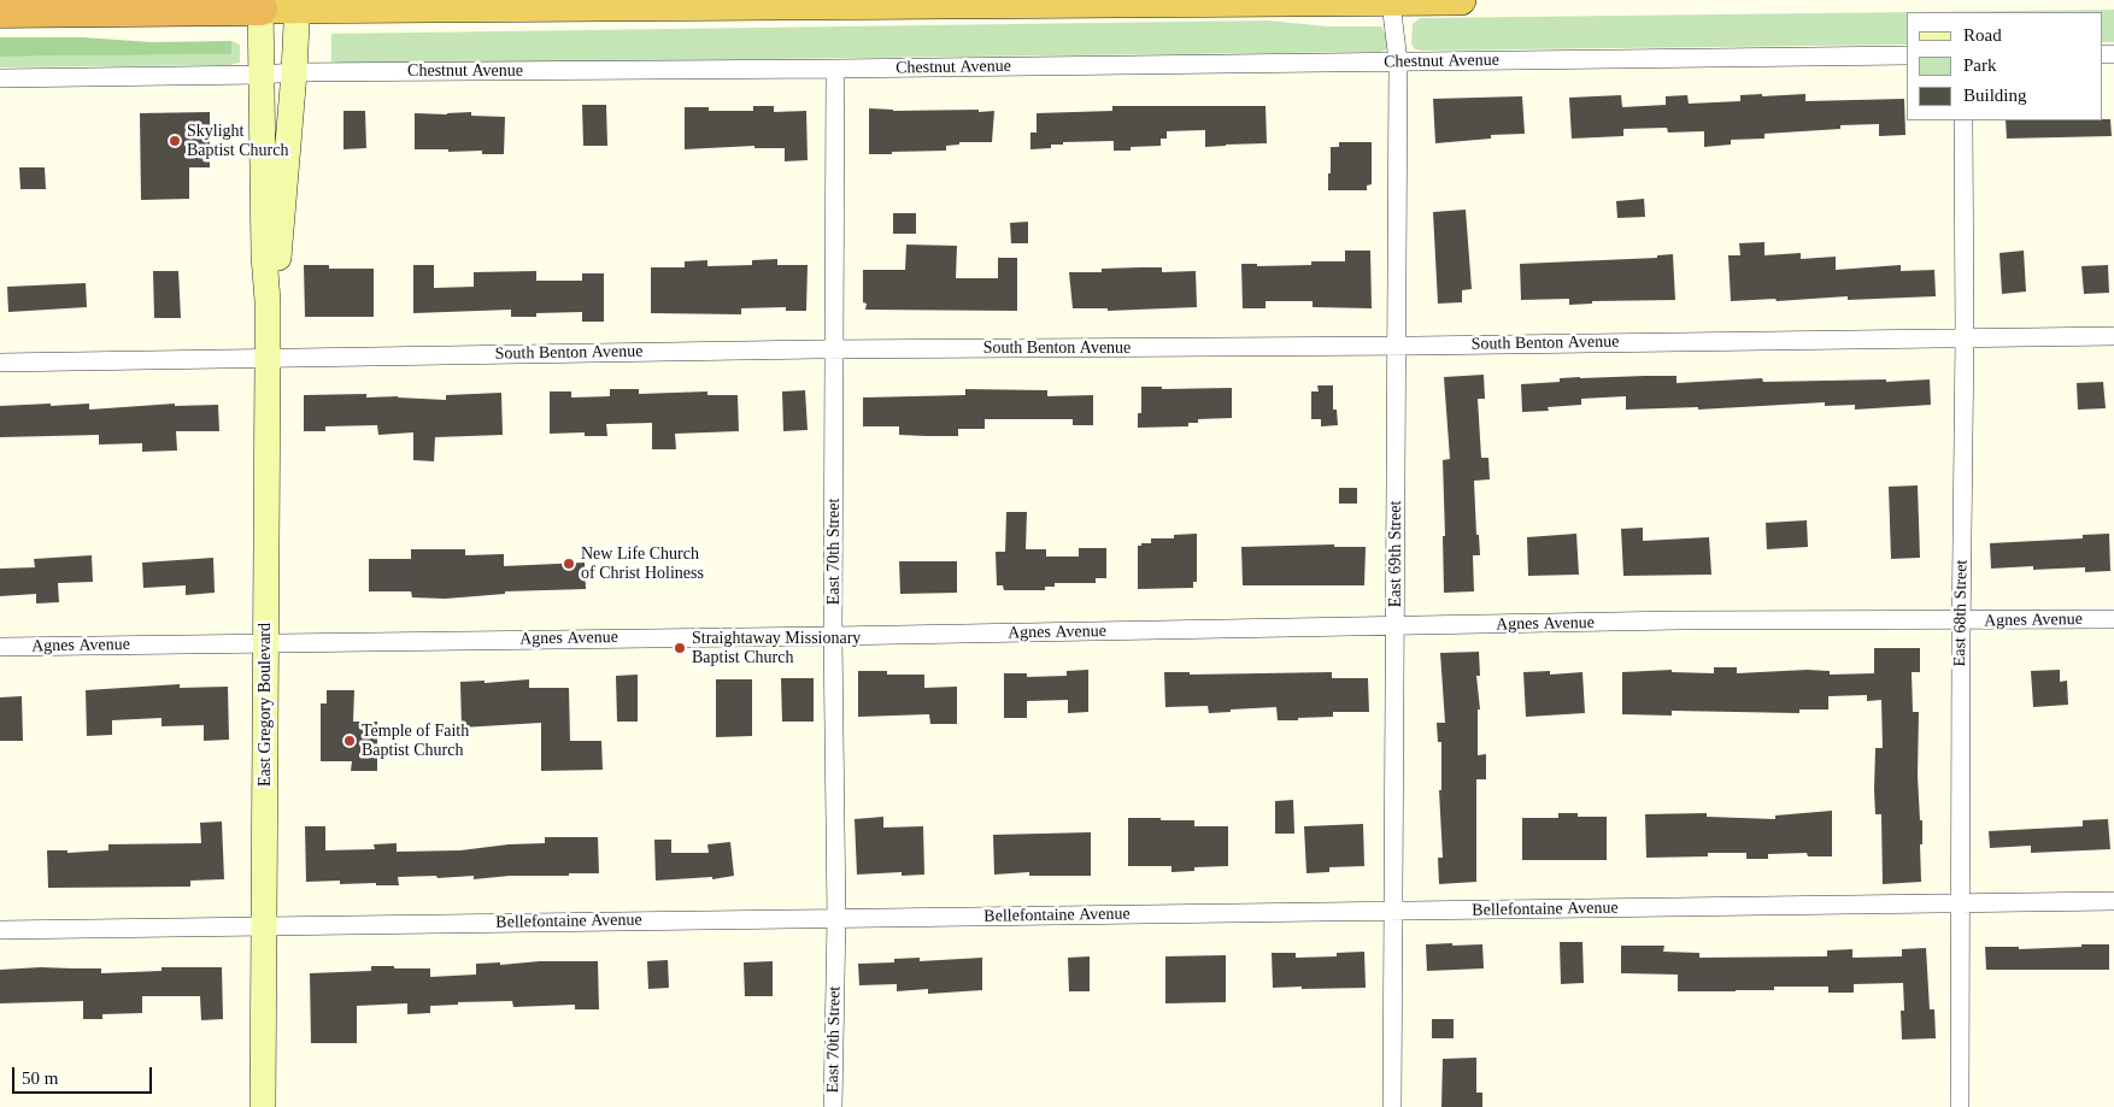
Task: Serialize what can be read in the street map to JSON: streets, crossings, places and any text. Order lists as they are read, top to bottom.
{
  "streets": {
    "main road": ["East Gregory Boulevard"],
    "street": [
      "Chestnut Avenue",
      "South Benton Avenue",
      "East 70th Street",
      "East 69th Street",
      "East 68th Street",
      "Agnes Avenue",
      "Bellefontaine Avenue"
    ]
  },
  "crossings": [
    ["Chestnut Avenue", "East 70th Street"],
    ["Chestnut Avenue", "East 69th Street"],
    ["Chestnut Avenue", "East Gregory Boulevard"],
    ["South Benton Avenue", "East 70th Street"],
    ["South Benton Avenue", "East 69th Street"],
    ["South Benton Avenue", "East 68th Street"],
    ["South Benton Avenue", "East Gregory Boulevard"],
    ["East 70th Street", "Agnes Avenue"],
    ["East 70th Street", "Bellefontaine Avenue"],
    ["East 69th Street", "Agnes Avenue"],
    ["East 69th Street", "Bellefontaine Avenue"],
    ["East 68th Street", "Agnes Avenue"],
    ["East 68th Street", "Bellefontaine Avenue"],
    ["Agnes Avenue", "East Gregory Boulevard"],
    ["East Gregory Boulevard", "Bellefontaine Avenue"]
  ],
  "places": [
    "Skylight Baptist Church",
    "New Life Church of Christ Holiness",
    "Straightaway Missionary Baptist Church",
    "Temple of Faith Baptist Church"
  ],
  "legend": ["Road", "Park", "Building"],
  "scale_bar": "50 m"
}
